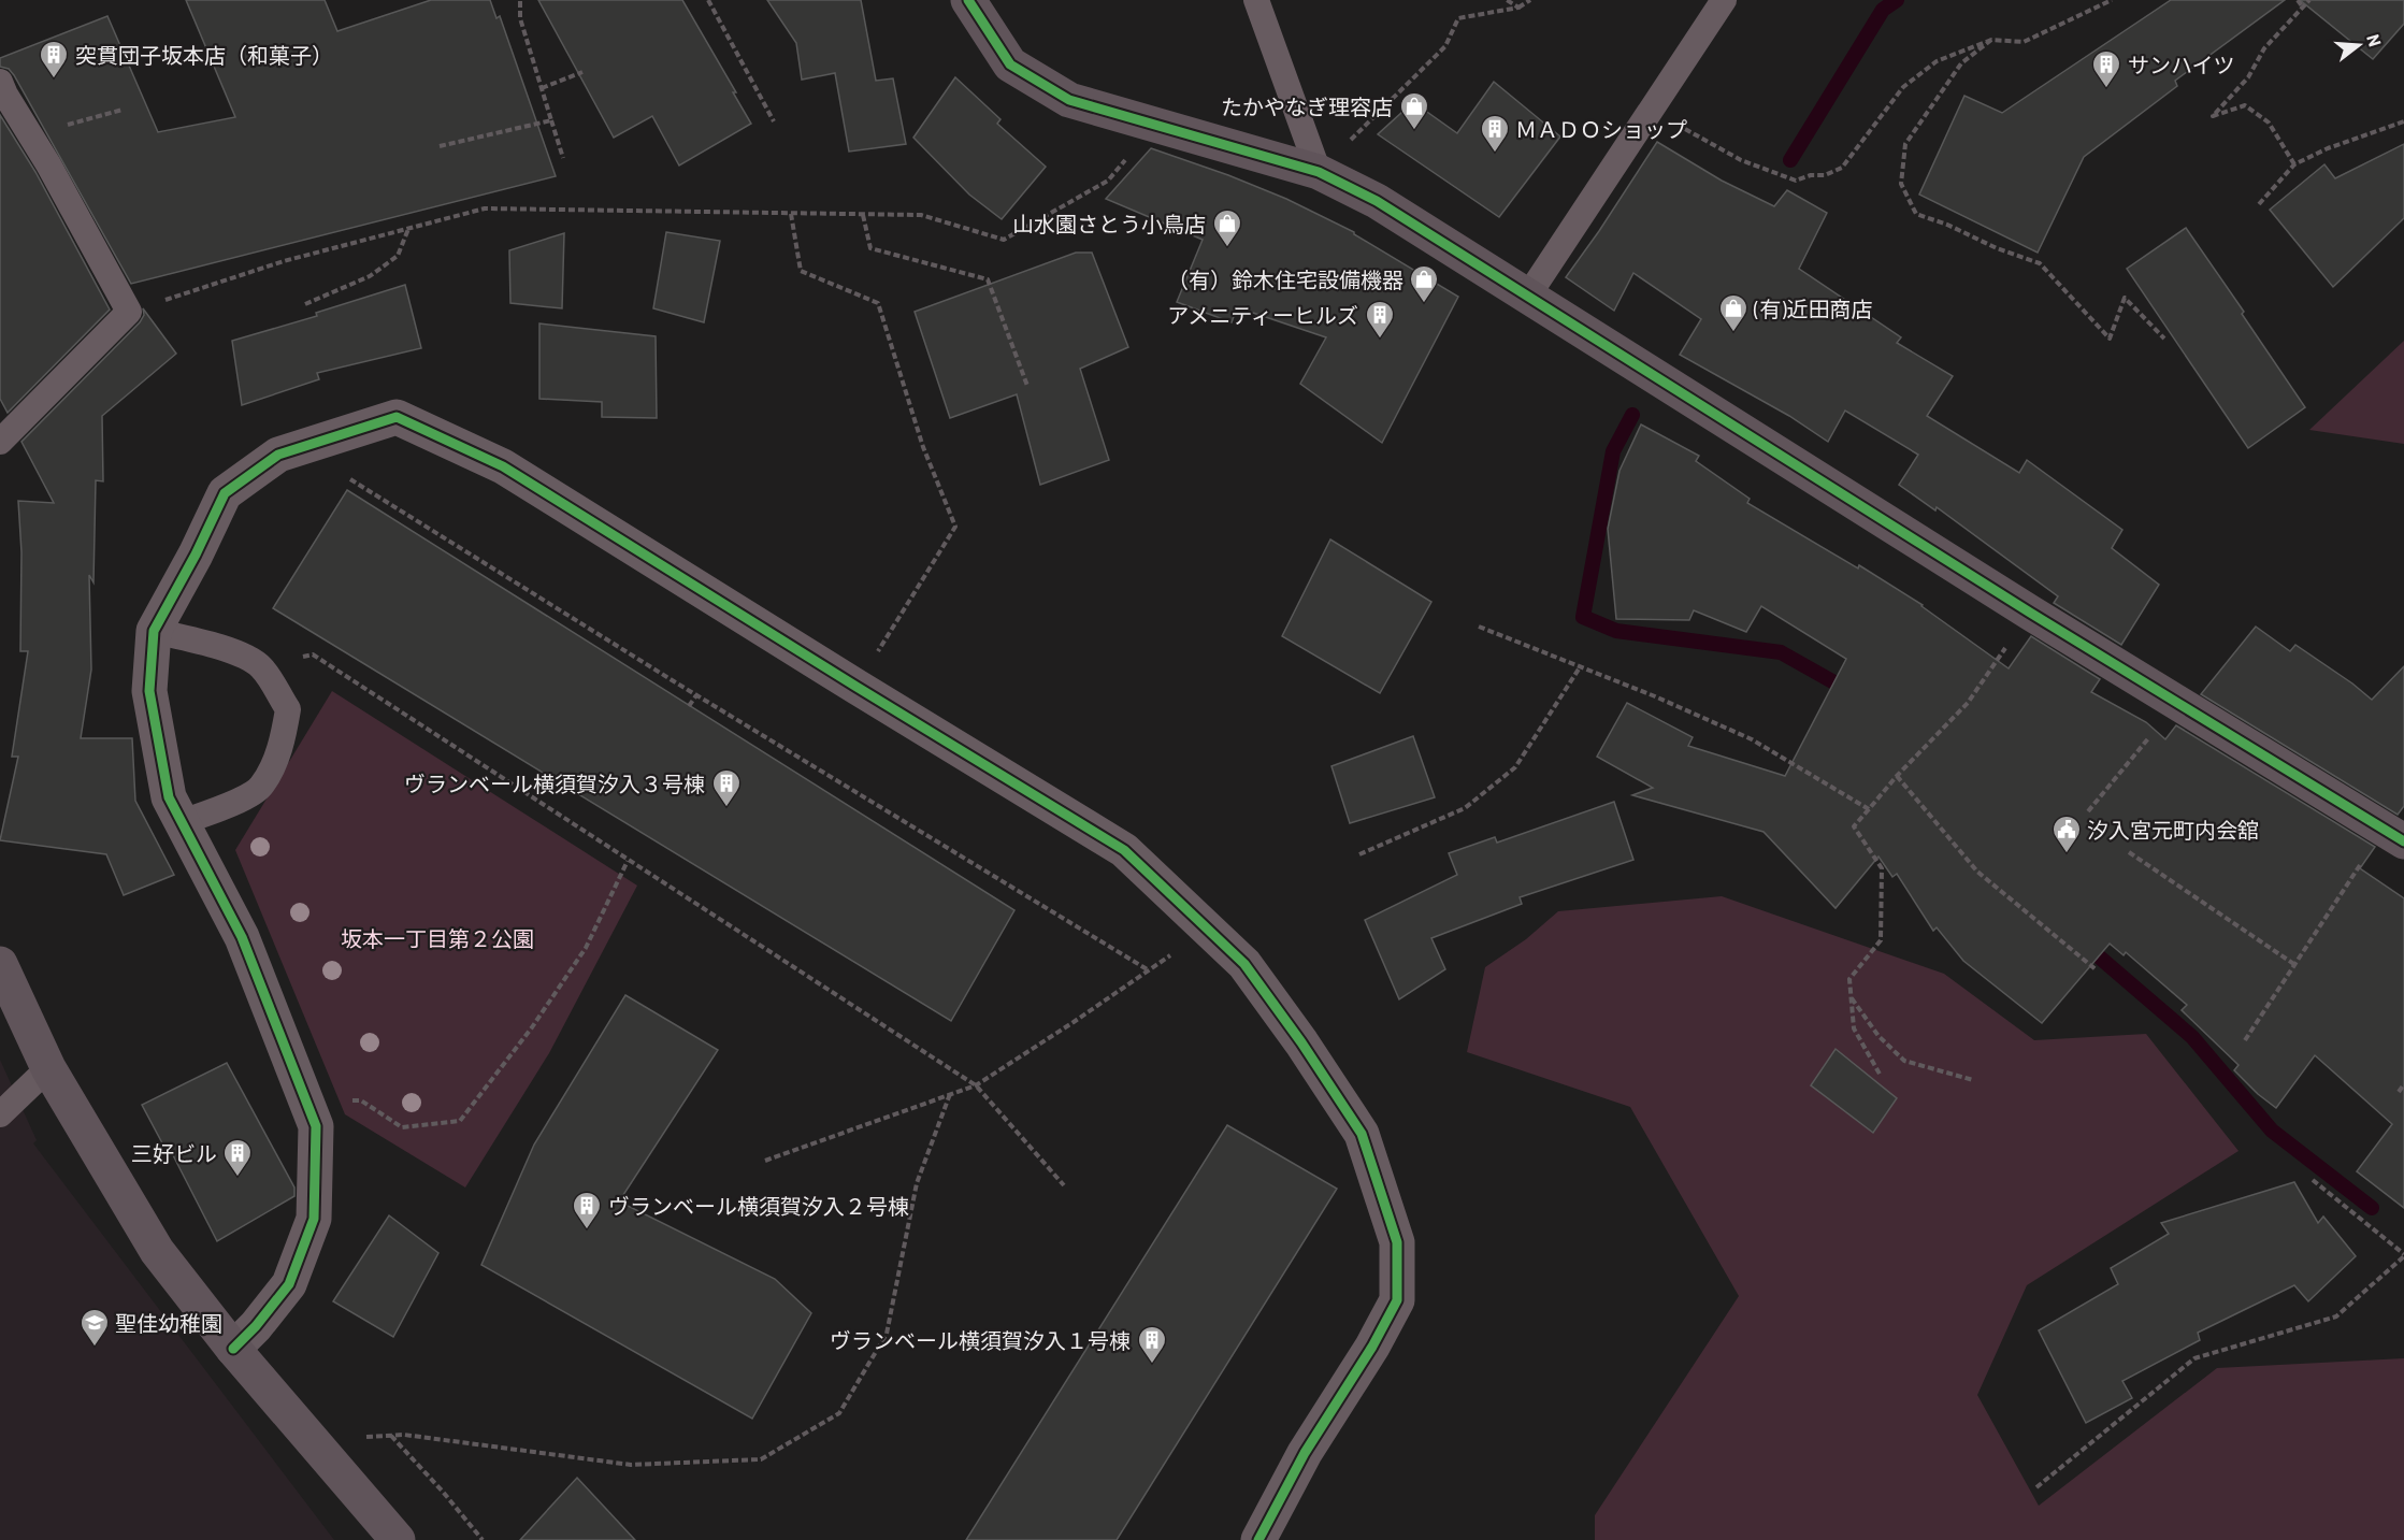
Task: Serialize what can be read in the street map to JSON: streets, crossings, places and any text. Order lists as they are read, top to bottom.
{
  "parks": ["坂本一丁目第２公園"],
  "places": {
    "building": [
      "突貫団子坂本店（和菓子）",
      "サンハイツ",
      "ＭＡＤＯショップ",
      "アメニティーヒルズ",
      "ヴランベール横須賀汐入３号棟",
      "三好ビル",
      "ヴランベール横須賀汐入２号棟",
      "ヴランベール横須賀汐入１号棟"
    ],
    "shop": [
      "たかやなぎ理容店",
      "山水園さとう小鳥店",
      "（有）鈴木住宅設備機器",
      "(有)近田商店"
    ],
    "public building": ["汐入宮元町内会舘"],
    "school or university": ["聖佳幼稚園"]
  },
  "north": "right"
}
